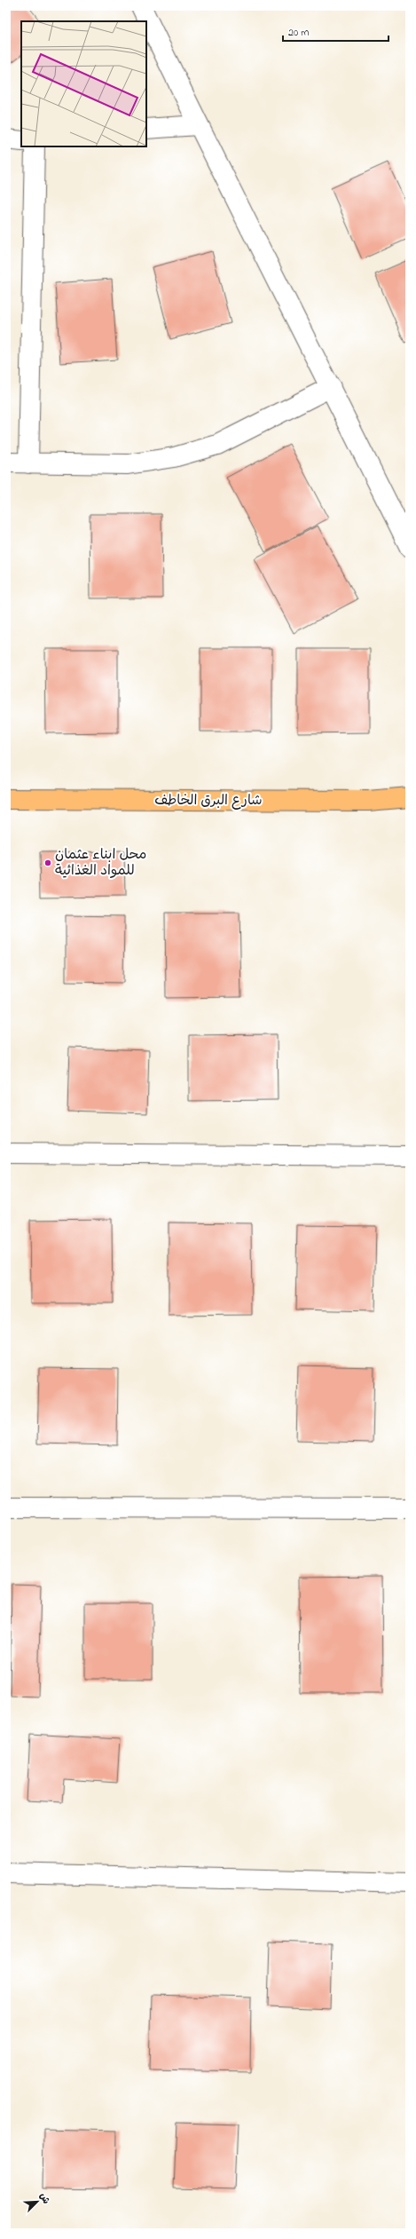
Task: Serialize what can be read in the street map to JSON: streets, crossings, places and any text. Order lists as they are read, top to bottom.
{
  "streets": {
    "main road": ["شارع البرق الخاطف"]
  },
  "places": ["محل ابناء عثمان للمواد الغذائية"],
  "scale_bar": "20 m",
  "north": "top right"
}
